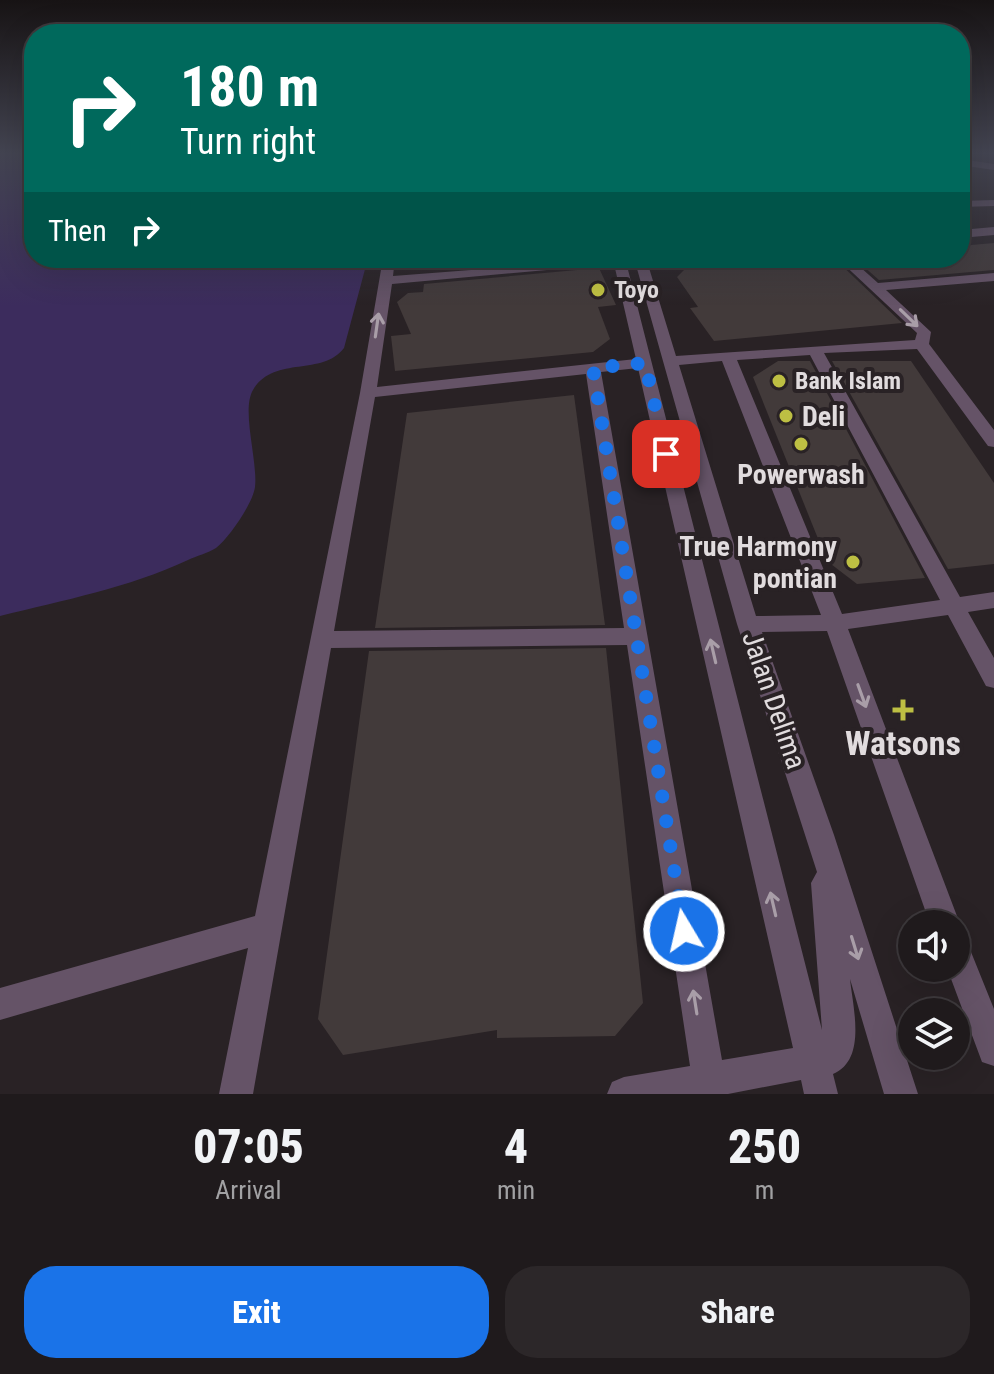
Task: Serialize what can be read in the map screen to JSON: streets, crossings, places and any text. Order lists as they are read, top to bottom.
{
  "streets": {
    "street": ["Jalan Delima"]
  },
  "places": {
    "other": [
      "Toyo",
      "Bank Islam",
      "Deli",
      "Powerwash",
      "True Harmony pontian"
    ],
    "health": ["Watsons"]
  },
  "page": {
    "turn": ["180 m", "Turn right"],
    "then": "Then",
    "eta": [
      "07:05",
      "Arrival",
      "4",
      "min",
      "250",
      "m"
    ],
    "buttons": ["Exit", "Share"]
  }
}
